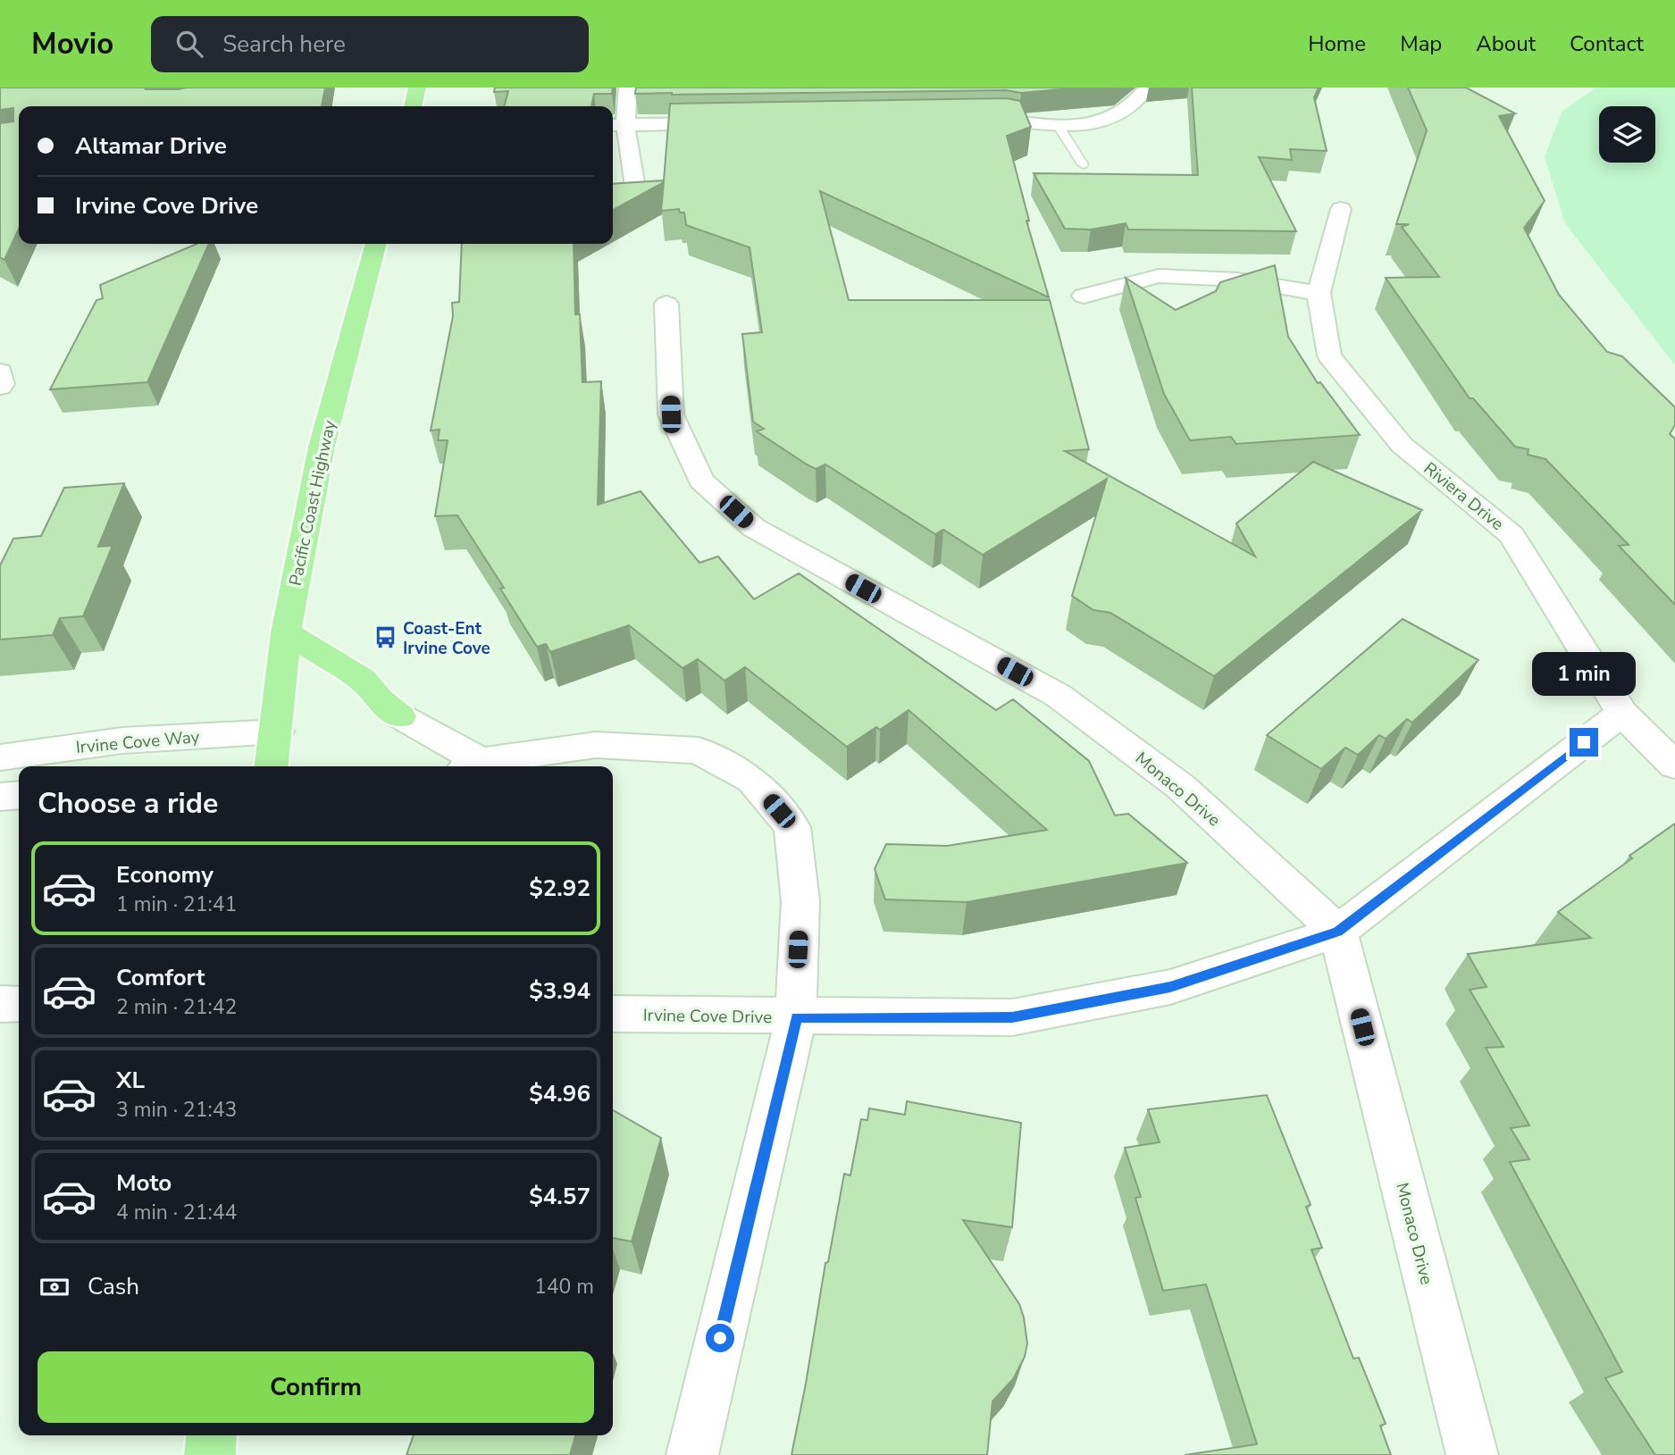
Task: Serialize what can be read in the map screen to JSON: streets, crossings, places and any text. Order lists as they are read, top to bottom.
{
  "streets": {
    "highway": ["Pacific Coast Highway"],
    "street": [
      "Riviera Drive",
      "Irvine Cove Way",
      "Monaco Drive",
      "Irvine Cove Drive"
    ]
  },
  "crossings": [
    ["Riviera Drive", "Irvine Cove Drive"],
    ["Pacific Coast Highway", "Irvine Cove Way"],
    ["Monaco Drive", "Irvine Cove Drive"]
  ],
  "places": {
    "bus stop": ["Coast-Ent Irvine Cove"]
  },
  "page": {
    "header": "Movio",
    "search": "Search here",
    "nav": [
      "Home",
      "Map",
      "About",
      "Contact"
    ],
    "banner": ["Altamar Drive", "Irvine Cove Drive"],
    "bubble": "1 min",
    "heading": "Choose a ride",
    "list": [
      {
        "name": "Economy",
        "note": "1 min · 21:41",
        "value": "$2.92"
      },
      {
        "name": "Comfort",
        "note": "2 min · 21:42",
        "value": "$3.94"
      },
      {
        "name": "XL",
        "note": "3 min · 21:43",
        "value": "$4.96"
      },
      {
        "name": "Moto",
        "note": "4 min · 21:44",
        "value": "$4.57"
      }
    ],
    "pay": ["Cash", "140 m"],
    "buttons": "Confirm"
  }
}
